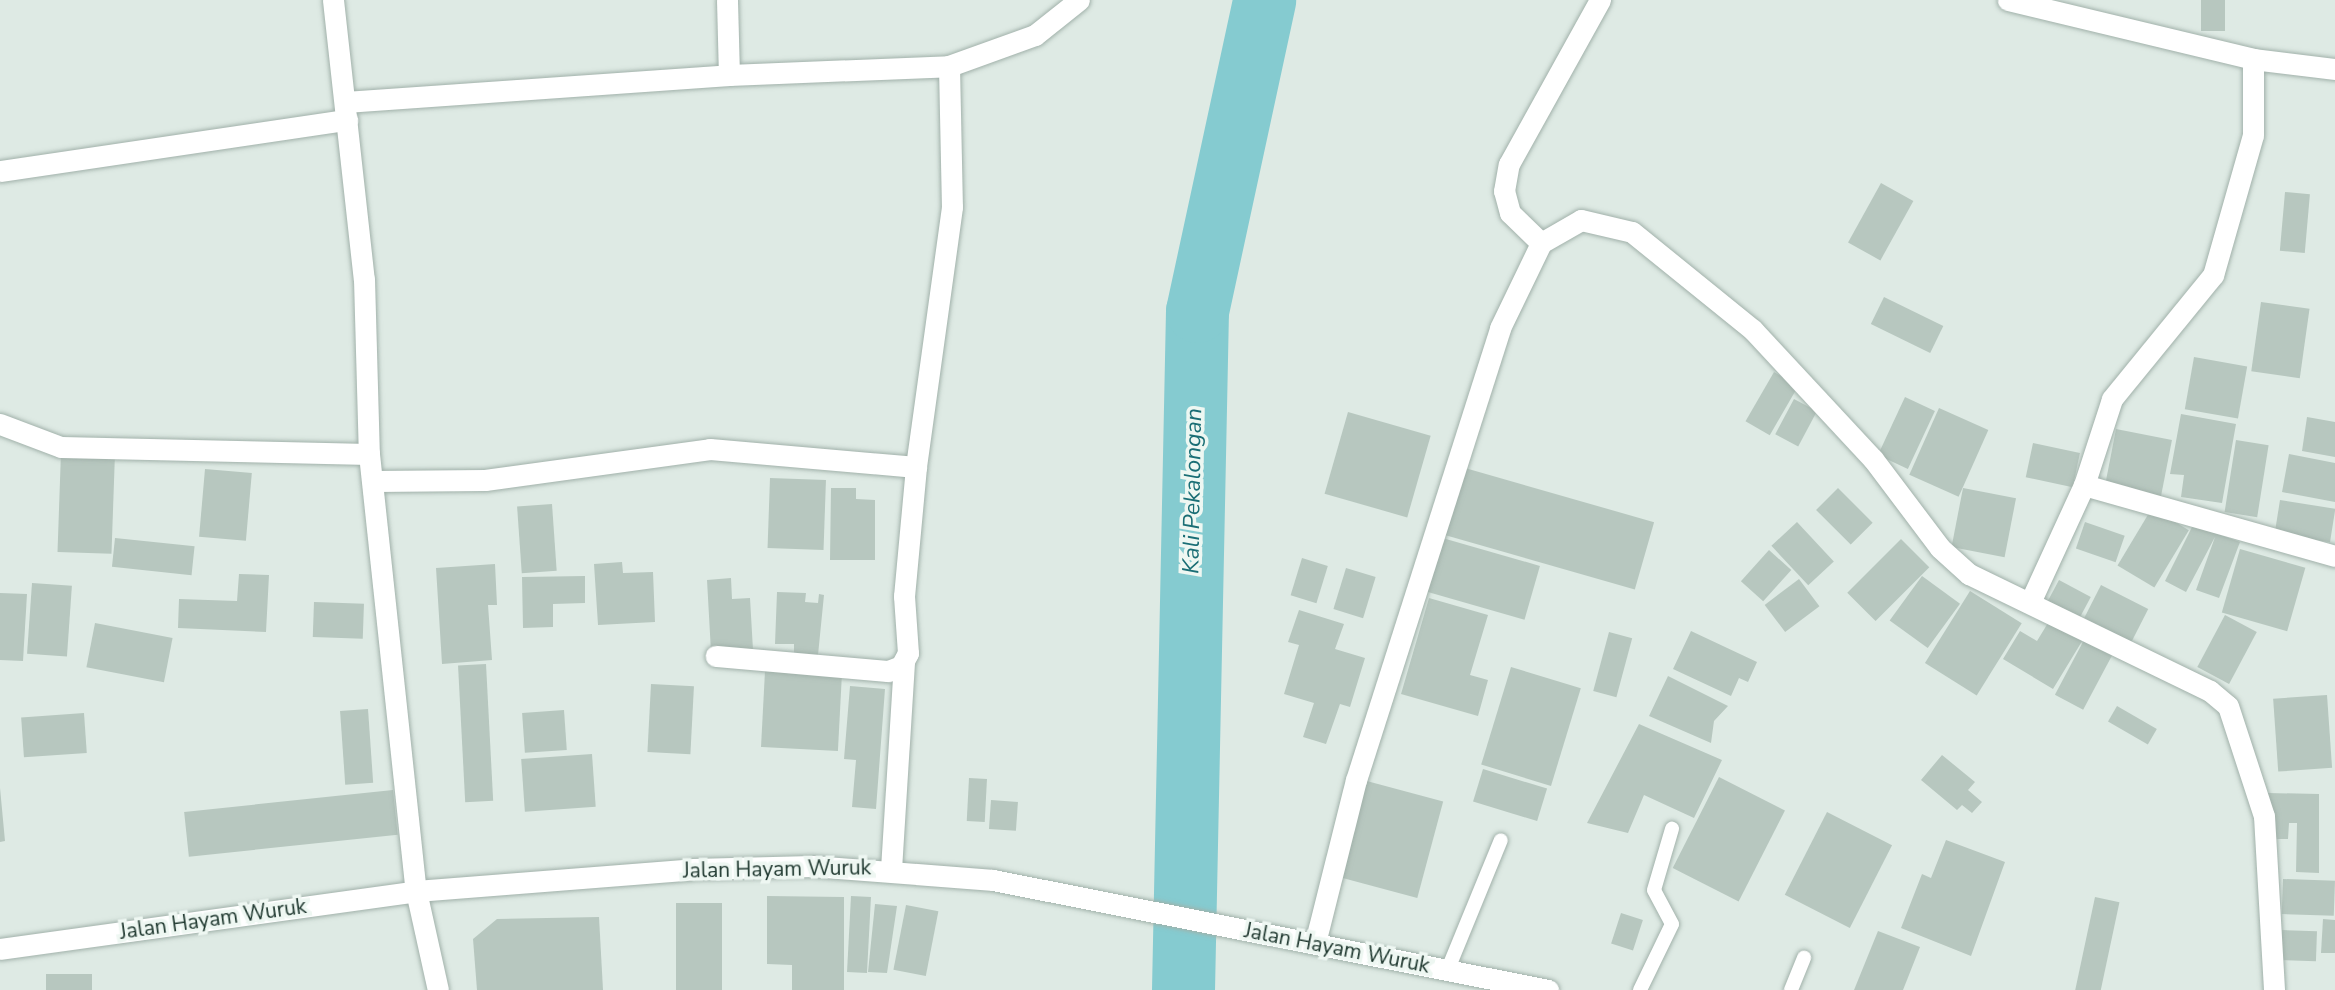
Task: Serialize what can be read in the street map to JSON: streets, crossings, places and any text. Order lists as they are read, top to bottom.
{
  "streets": {
    "street": ["Jalan Hayam Wuruk"]
  },
  "water": ["Kali Pekalongan"]
}
